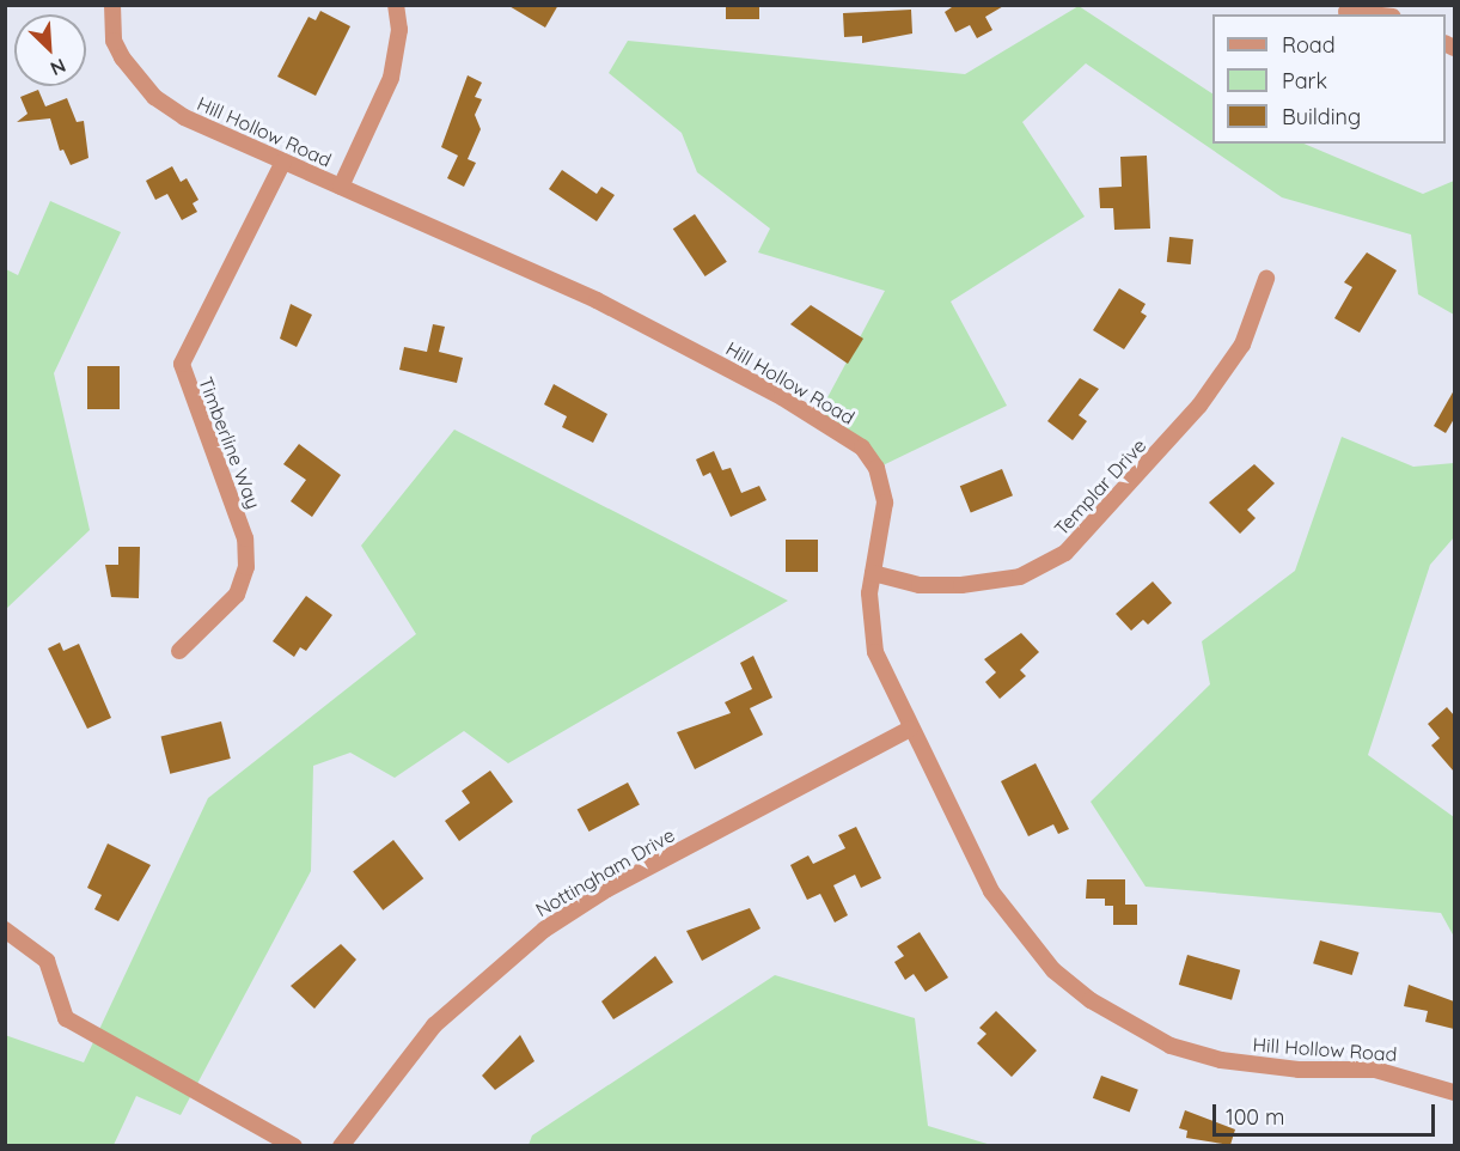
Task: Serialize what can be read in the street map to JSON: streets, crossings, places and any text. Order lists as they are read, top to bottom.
{
  "streets": {
    "street": [
      "Hill Hollow Road",
      "Timberline Way",
      "Templar Drive",
      "Nottingham Drive"
    ]
  },
  "crossings": [
    ["Hill Hollow Road", "Timberline Way"],
    ["Hill Hollow Road", "Templar Drive"],
    ["Hill Hollow Road", "Nottingham Drive"]
  ],
  "legend": ["Road", "Park", "Building"],
  "scale_bar": "100 m",
  "north": "bottom right"
}
